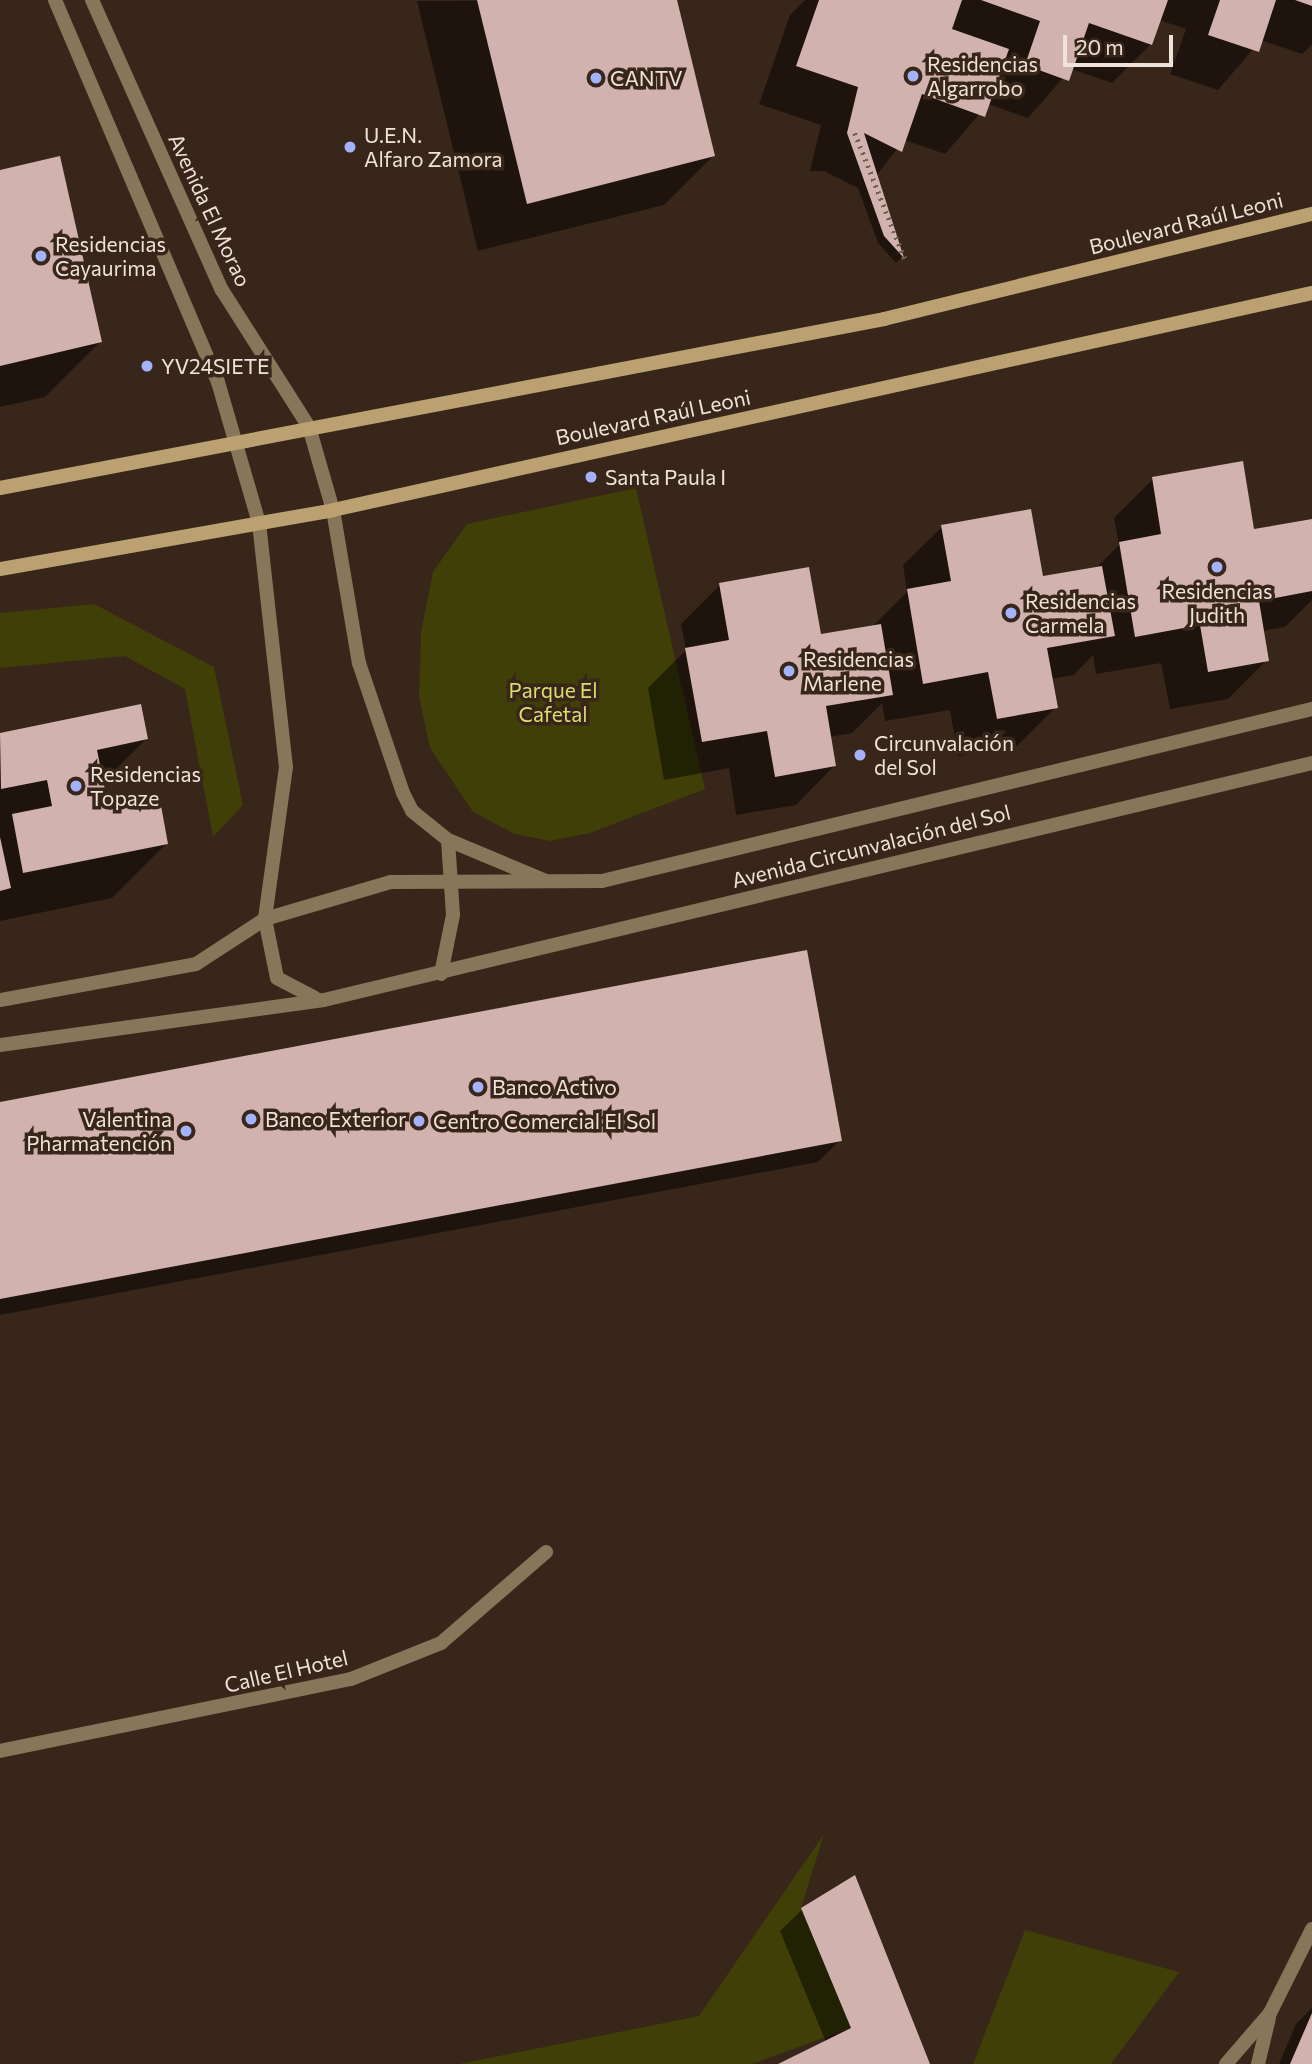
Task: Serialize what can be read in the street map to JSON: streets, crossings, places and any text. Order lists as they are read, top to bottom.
{
  "streets": {
    "main road": ["Boulevard Raúl Leoni"],
    "street": ["Avenida El Morao", "Avenida Circunvalación del Sol", "Calle El Hotel"]
  },
  "crossings": [
    ["Avenida El Morao", "Boulevard Raúl Leoni"],
    ["Boulevard Raúl Leoni", "Avenida Circunvalación del Sol"]
  ],
  "parks": ["Parque El Cafetal"],
  "places": [
    "Residencias Algarrobo",
    "CANTV",
    "U.E.N. Alfaro Zamora",
    "Residencias Cayaurima",
    "YV24SIETE",
    "Santa Paula I",
    "Residencias Judith",
    "Residencias Carmela",
    "Residencias Marlene",
    "Circunvalación del Sol",
    "Residencias Topaze",
    "Banco Activo",
    "Banco Exterior",
    "Centro Comercial El Sol",
    "Valentina Pharmatención"
  ],
  "scale_bar": "20 m"
}
